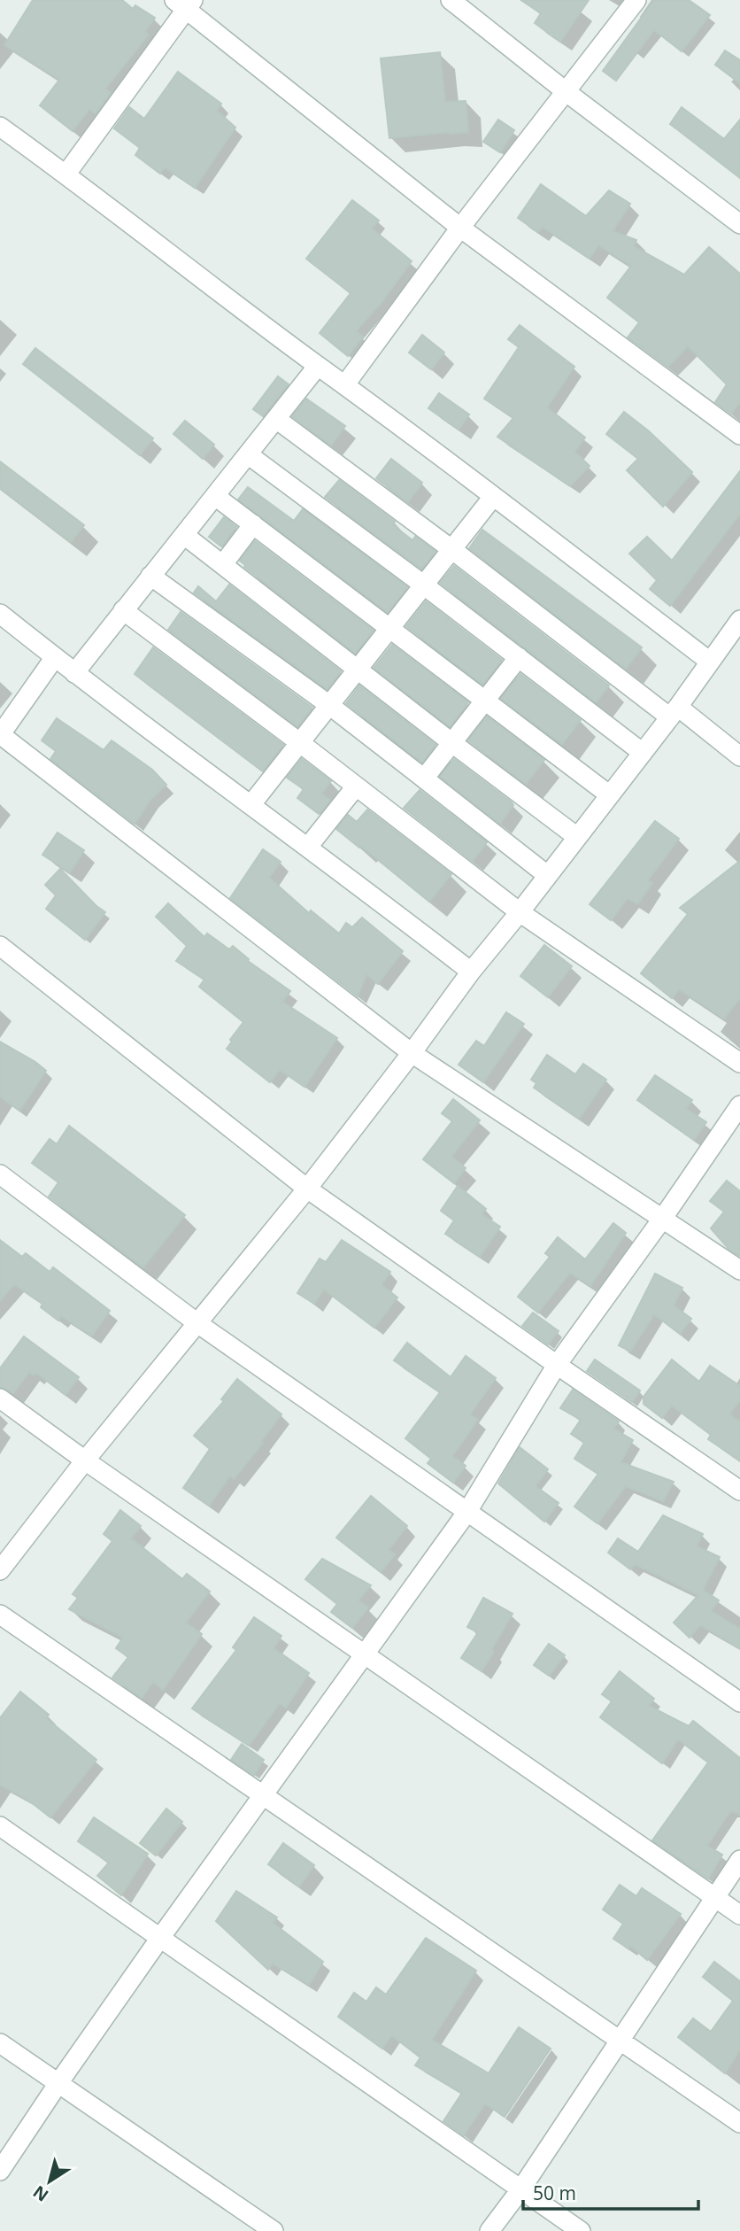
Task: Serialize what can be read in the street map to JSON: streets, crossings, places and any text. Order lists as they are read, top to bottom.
{
  "scale_bar": "50 m",
  "north": "bottom left"
}
